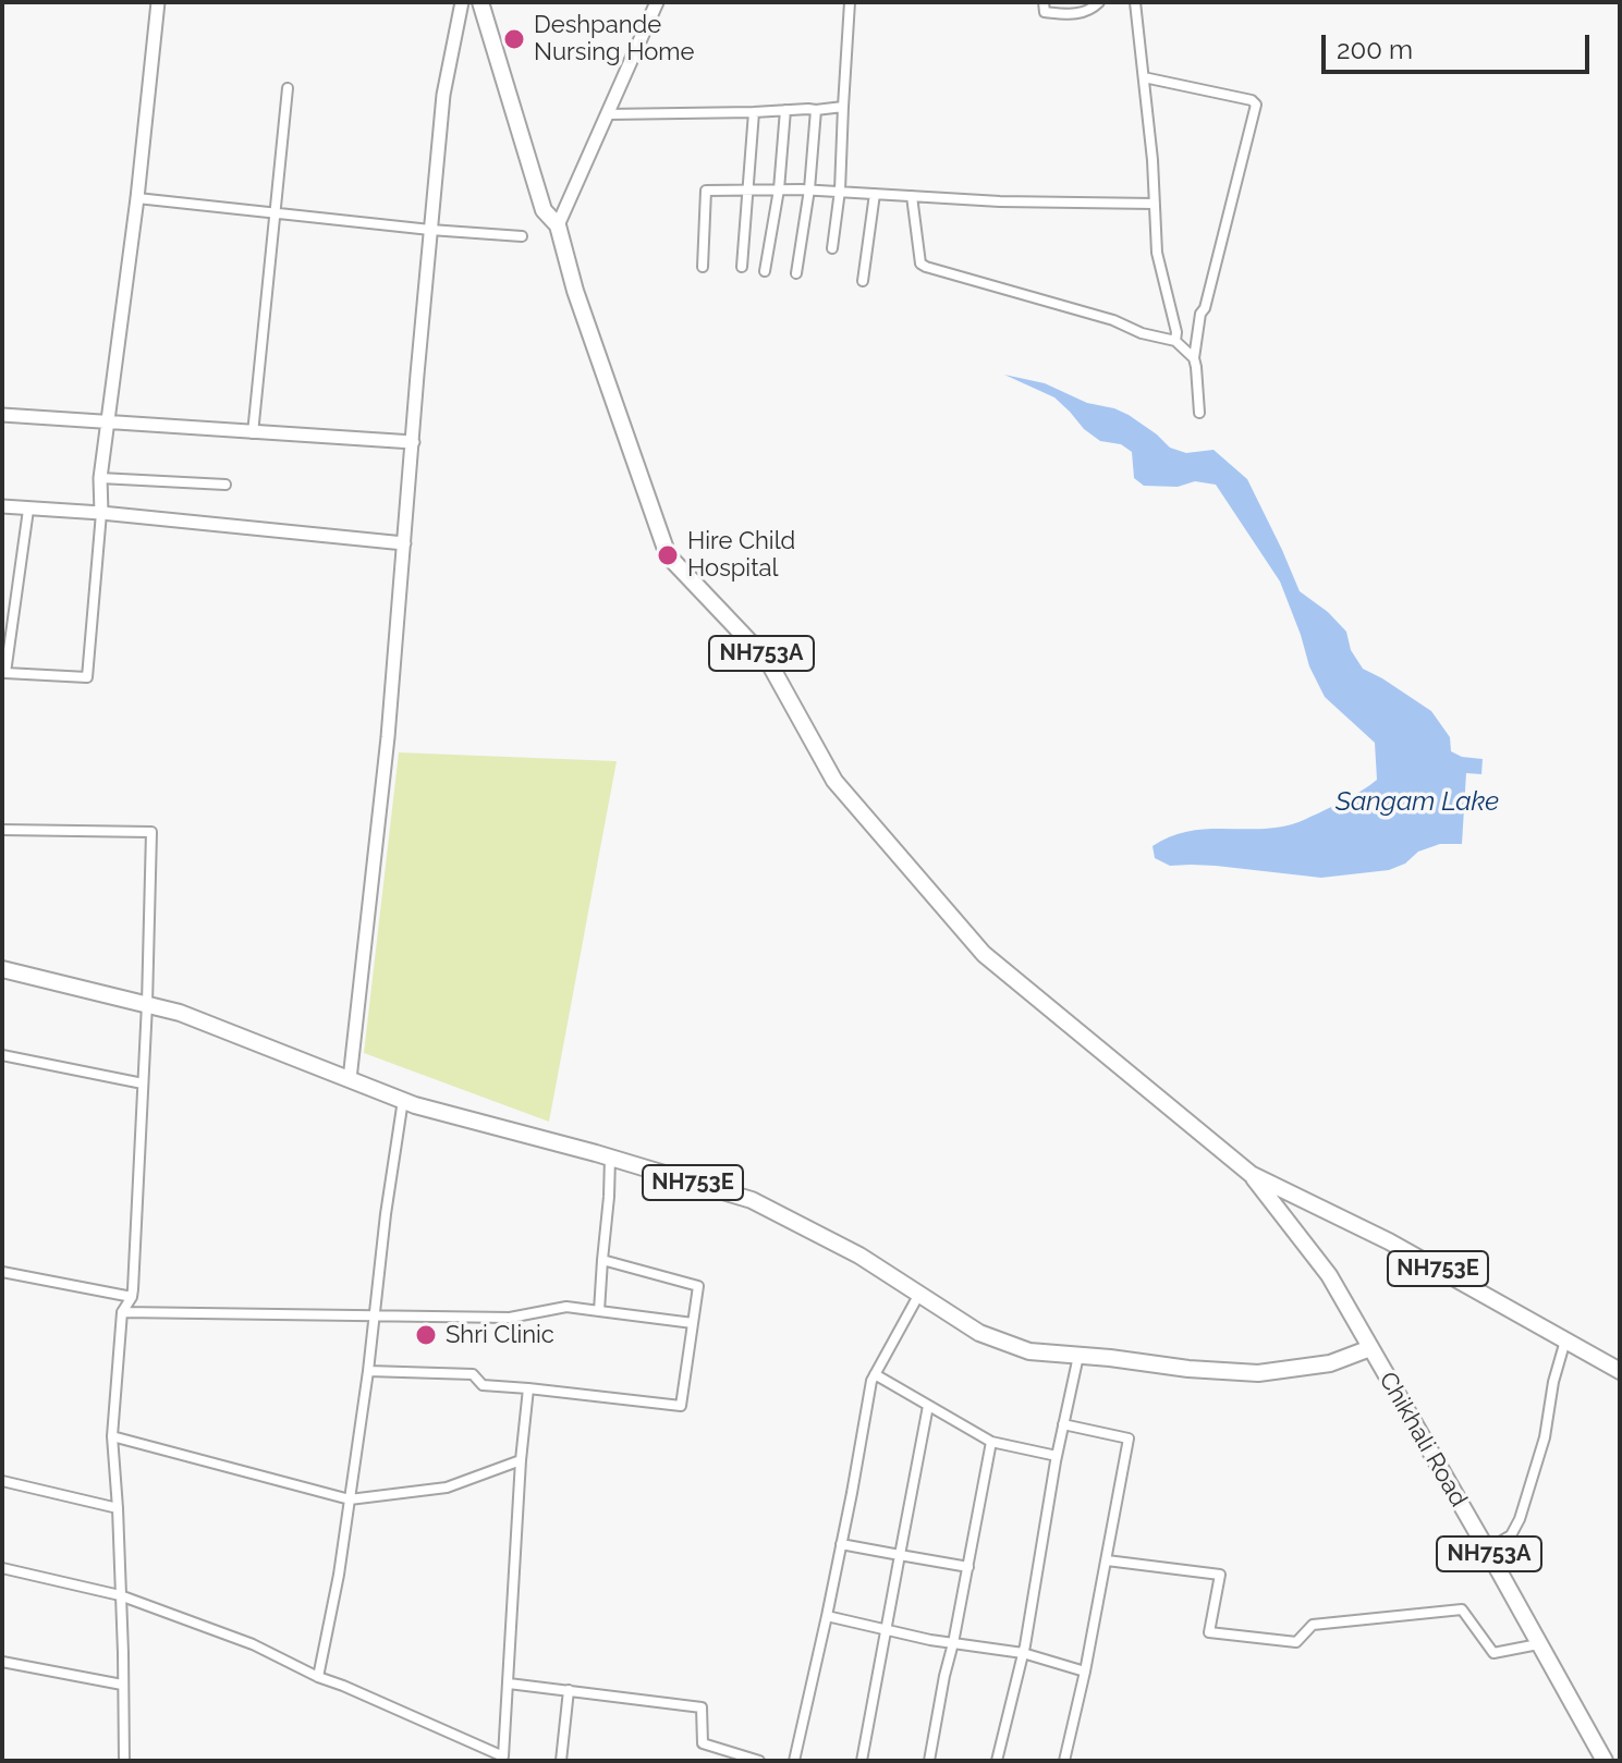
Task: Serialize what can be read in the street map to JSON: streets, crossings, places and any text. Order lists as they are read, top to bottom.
{
  "streets": {
    "highway": ["NH753A", "NH753E", "Chikhali Road"]
  },
  "crossings": [
    ["NH753A", "NH753E"],
    ["NH753A", "Chikhali Road"],
    ["NH753E", "Chikhali Road"]
  ],
  "water": ["Sangam Lake"],
  "places": ["Deshpande Nursing Home", "Hire Child Hospital", "Shri Clinic"],
  "scale_bar": "200 m"
}
